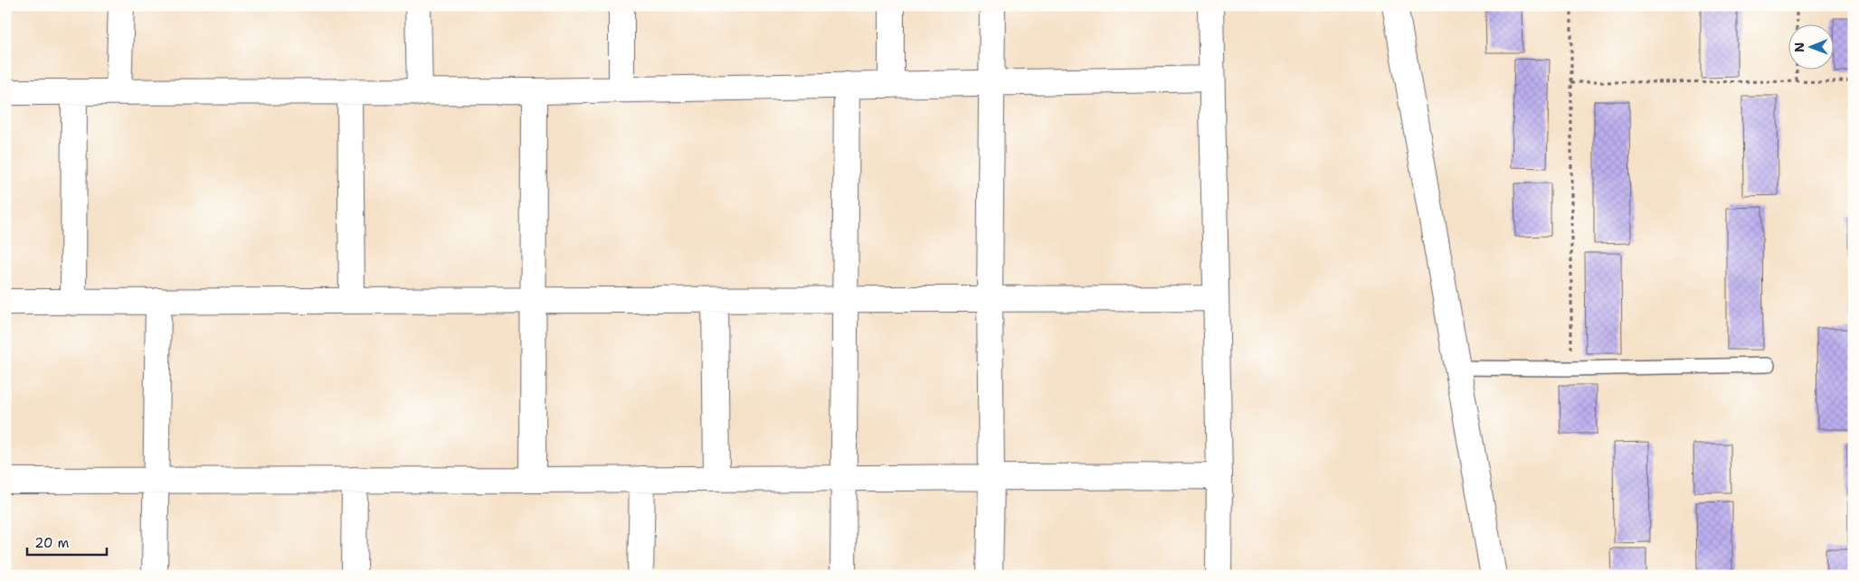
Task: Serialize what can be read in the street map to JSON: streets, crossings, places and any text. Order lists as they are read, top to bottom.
{
  "scale_bar": "20 m",
  "north": "left"
}
